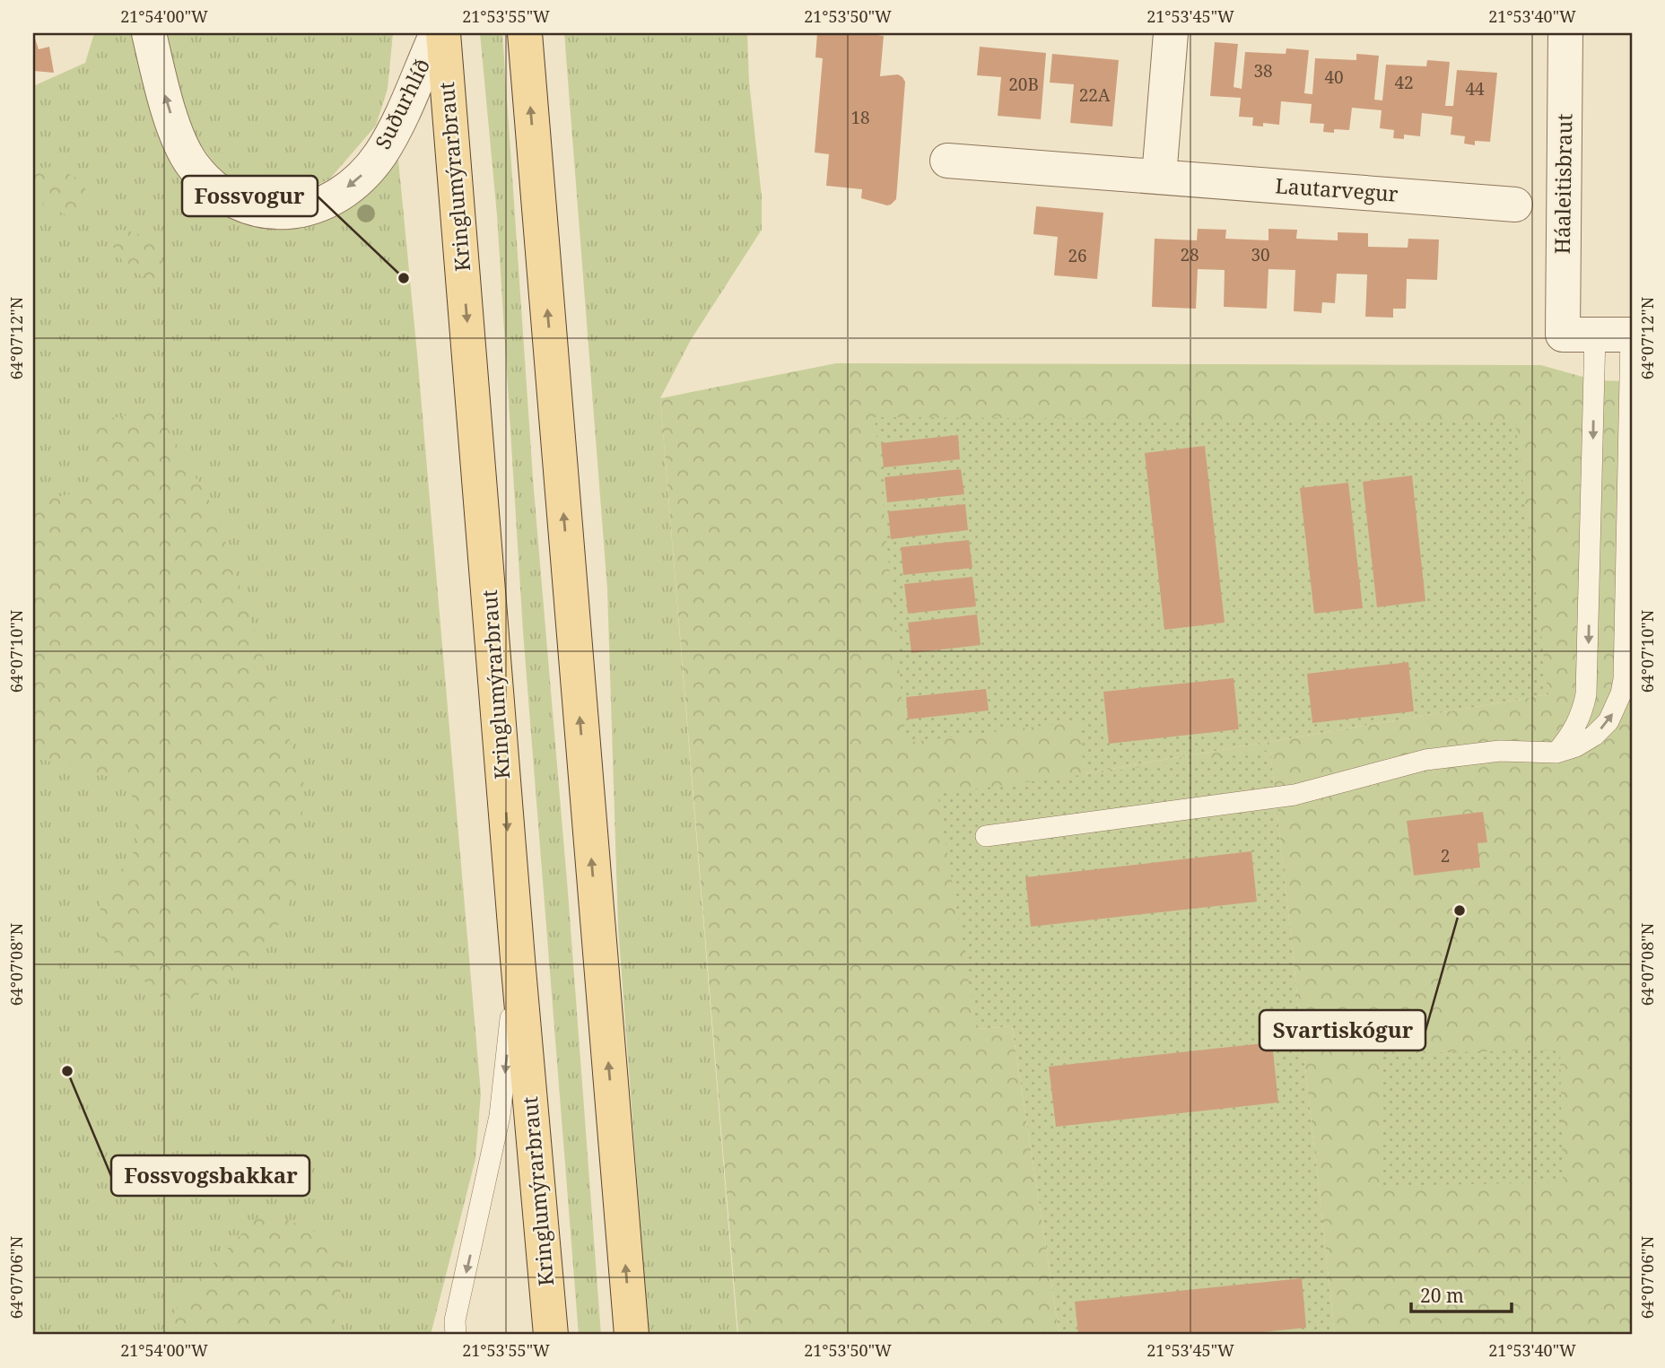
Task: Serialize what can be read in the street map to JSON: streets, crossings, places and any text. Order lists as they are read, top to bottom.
{
  "streets": {
    "main road": ["Kringlumýrarbraut"],
    "street": ["Suðurhlíð", "Háaleitisbraut", "Lautarvegur"]
  },
  "places": ["Fossvogur", "Svartiskógur", "Fossvogsbakkar"],
  "house_numbers": [
    "38",
    "40",
    "42",
    "20B",
    "44",
    "22A",
    "18",
    "28",
    "30",
    "26",
    "2"
  ],
  "scale_bar": "20 m",
  "coordinates": [
    "21°54'00\"W",
    "21°53'55\"W",
    "21°53'50\"W",
    "21°53'45\"W",
    "21°53'40\"W",
    "64°07'12\"N",
    "64°07'10\"N",
    "64°07'08\"N",
    "64°07'06\"N"
  ]
}
